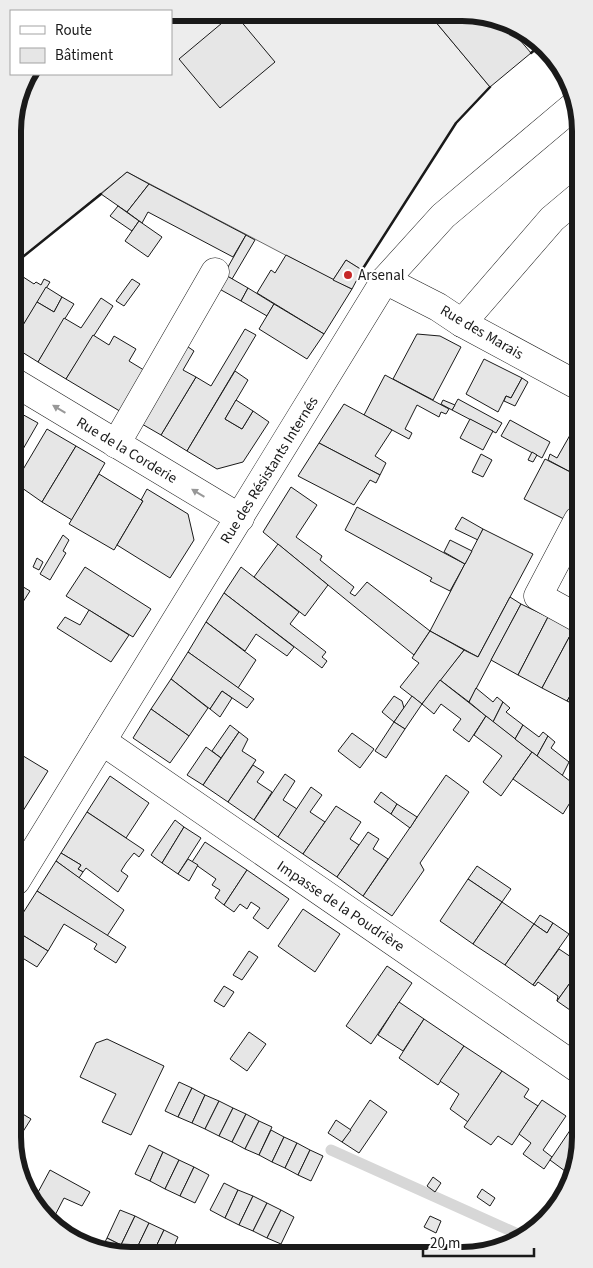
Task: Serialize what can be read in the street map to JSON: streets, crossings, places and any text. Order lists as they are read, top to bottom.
{
  "streets": {
    "street": [
      "Rue des Marais",
      "Rue de la Corderie",
      "Rue des Résistants Internés",
      "Impasse de la Poudrière"
    ]
  },
  "crossings": [
    ["Rue des Marais", "Rue des Résistants Internés"],
    ["Rue de la Corderie", "Rue des Résistants Internés"],
    ["Rue des Résistants Internés", "Impasse de la Poudrière"]
  ],
  "one_way": ["Rue de la Corderie"],
  "places": ["Arsenal"],
  "legend": ["Route", "Bâtiment"],
  "scale_bar": "20 m"
}
